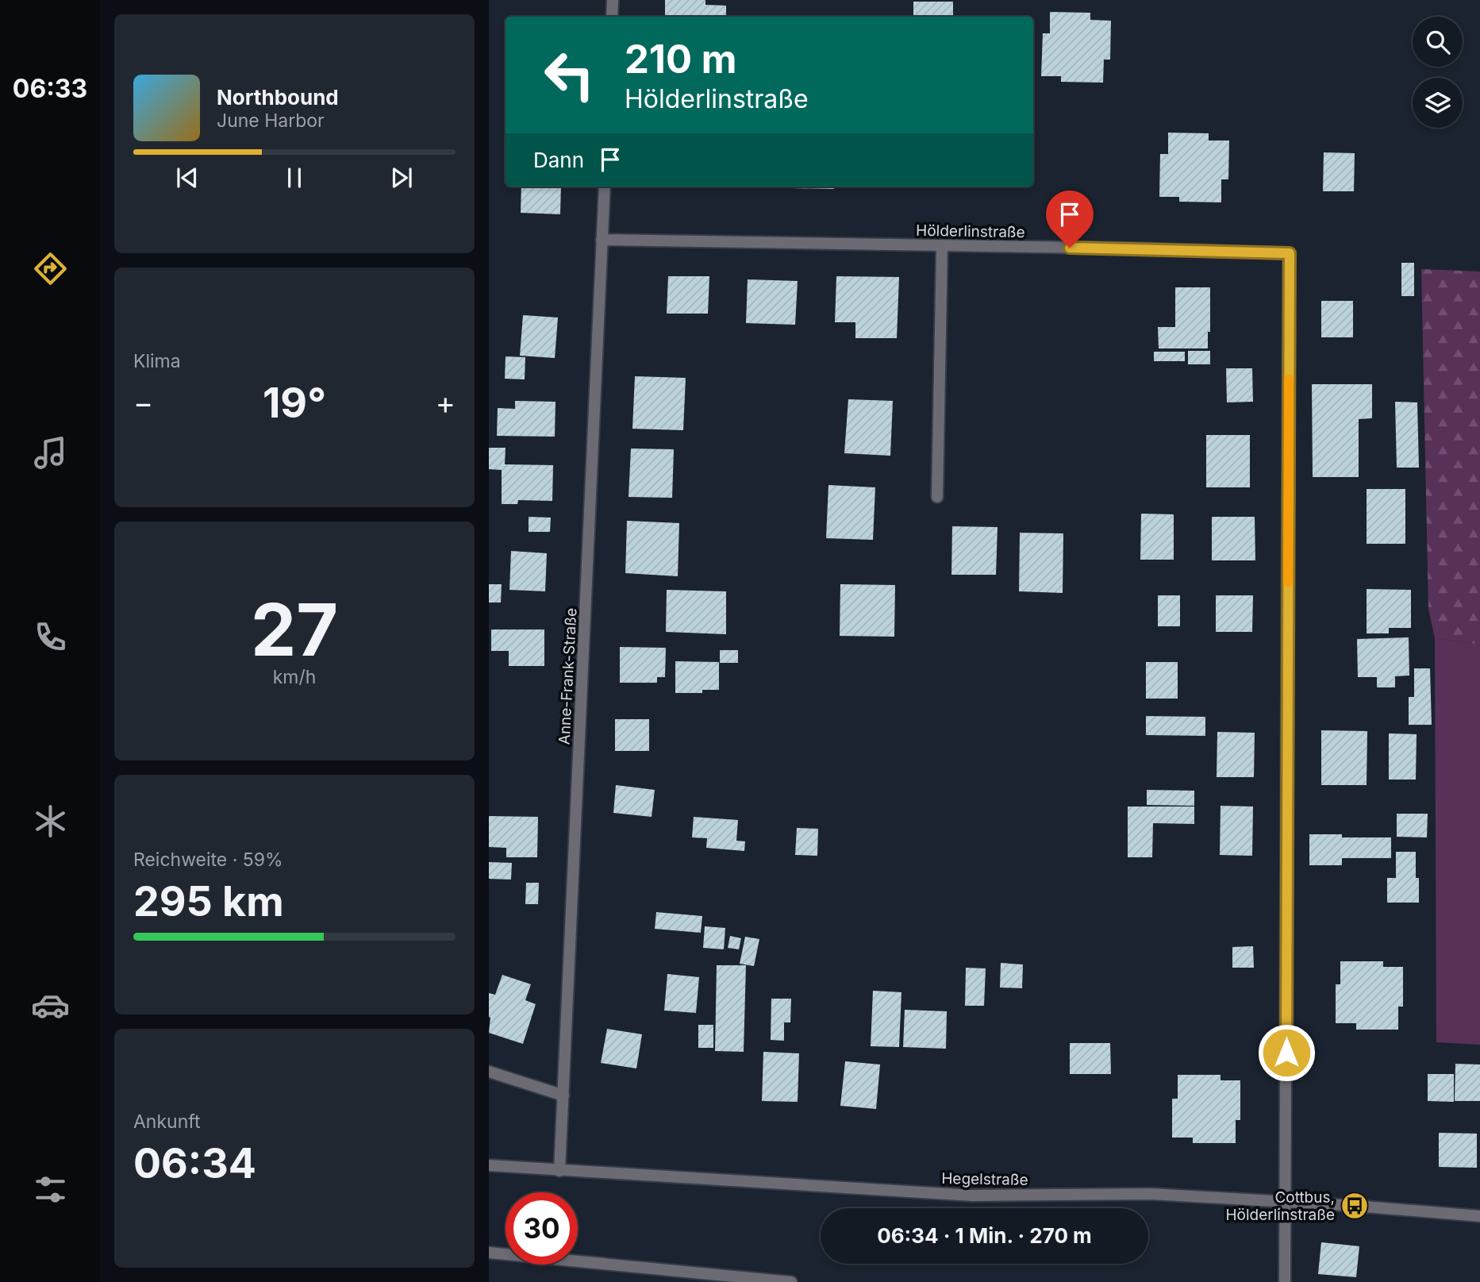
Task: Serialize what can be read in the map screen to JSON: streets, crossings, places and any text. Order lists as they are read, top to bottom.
{
  "streets": {
    "street": ["Hölderlinstraße", "Anne-Frank-Straße", "Hegelstraße"]
  },
  "crossings": [
    ["Hölderlinstraße", "Anne-Frank-Straße"],
    ["Hölderlinstraße", "Hegelstraße"],
    ["Anne-Frank-Straße", "Hegelstraße"]
  ],
  "places": {
    "bus stop": ["Cottbus, Hölderlinstraße"]
  },
  "page": {
    "tabs": "06:33",
    "turn": ["210 m", "Hölderlinstraße"],
    "song": ["Northbound", "June Harbor"],
    "then": "Dann",
    "tile": [
      "Klima",
      ["27", "km/h"],
      ["Reichweite · 59%", "295 km"],
      ["Ankunft", "06:34"]
    ],
    "heat": ["−", "19°", "+"],
    "limit": "30",
    "trip": "06:34 · 1 Min. · 270 m"
  }
}
